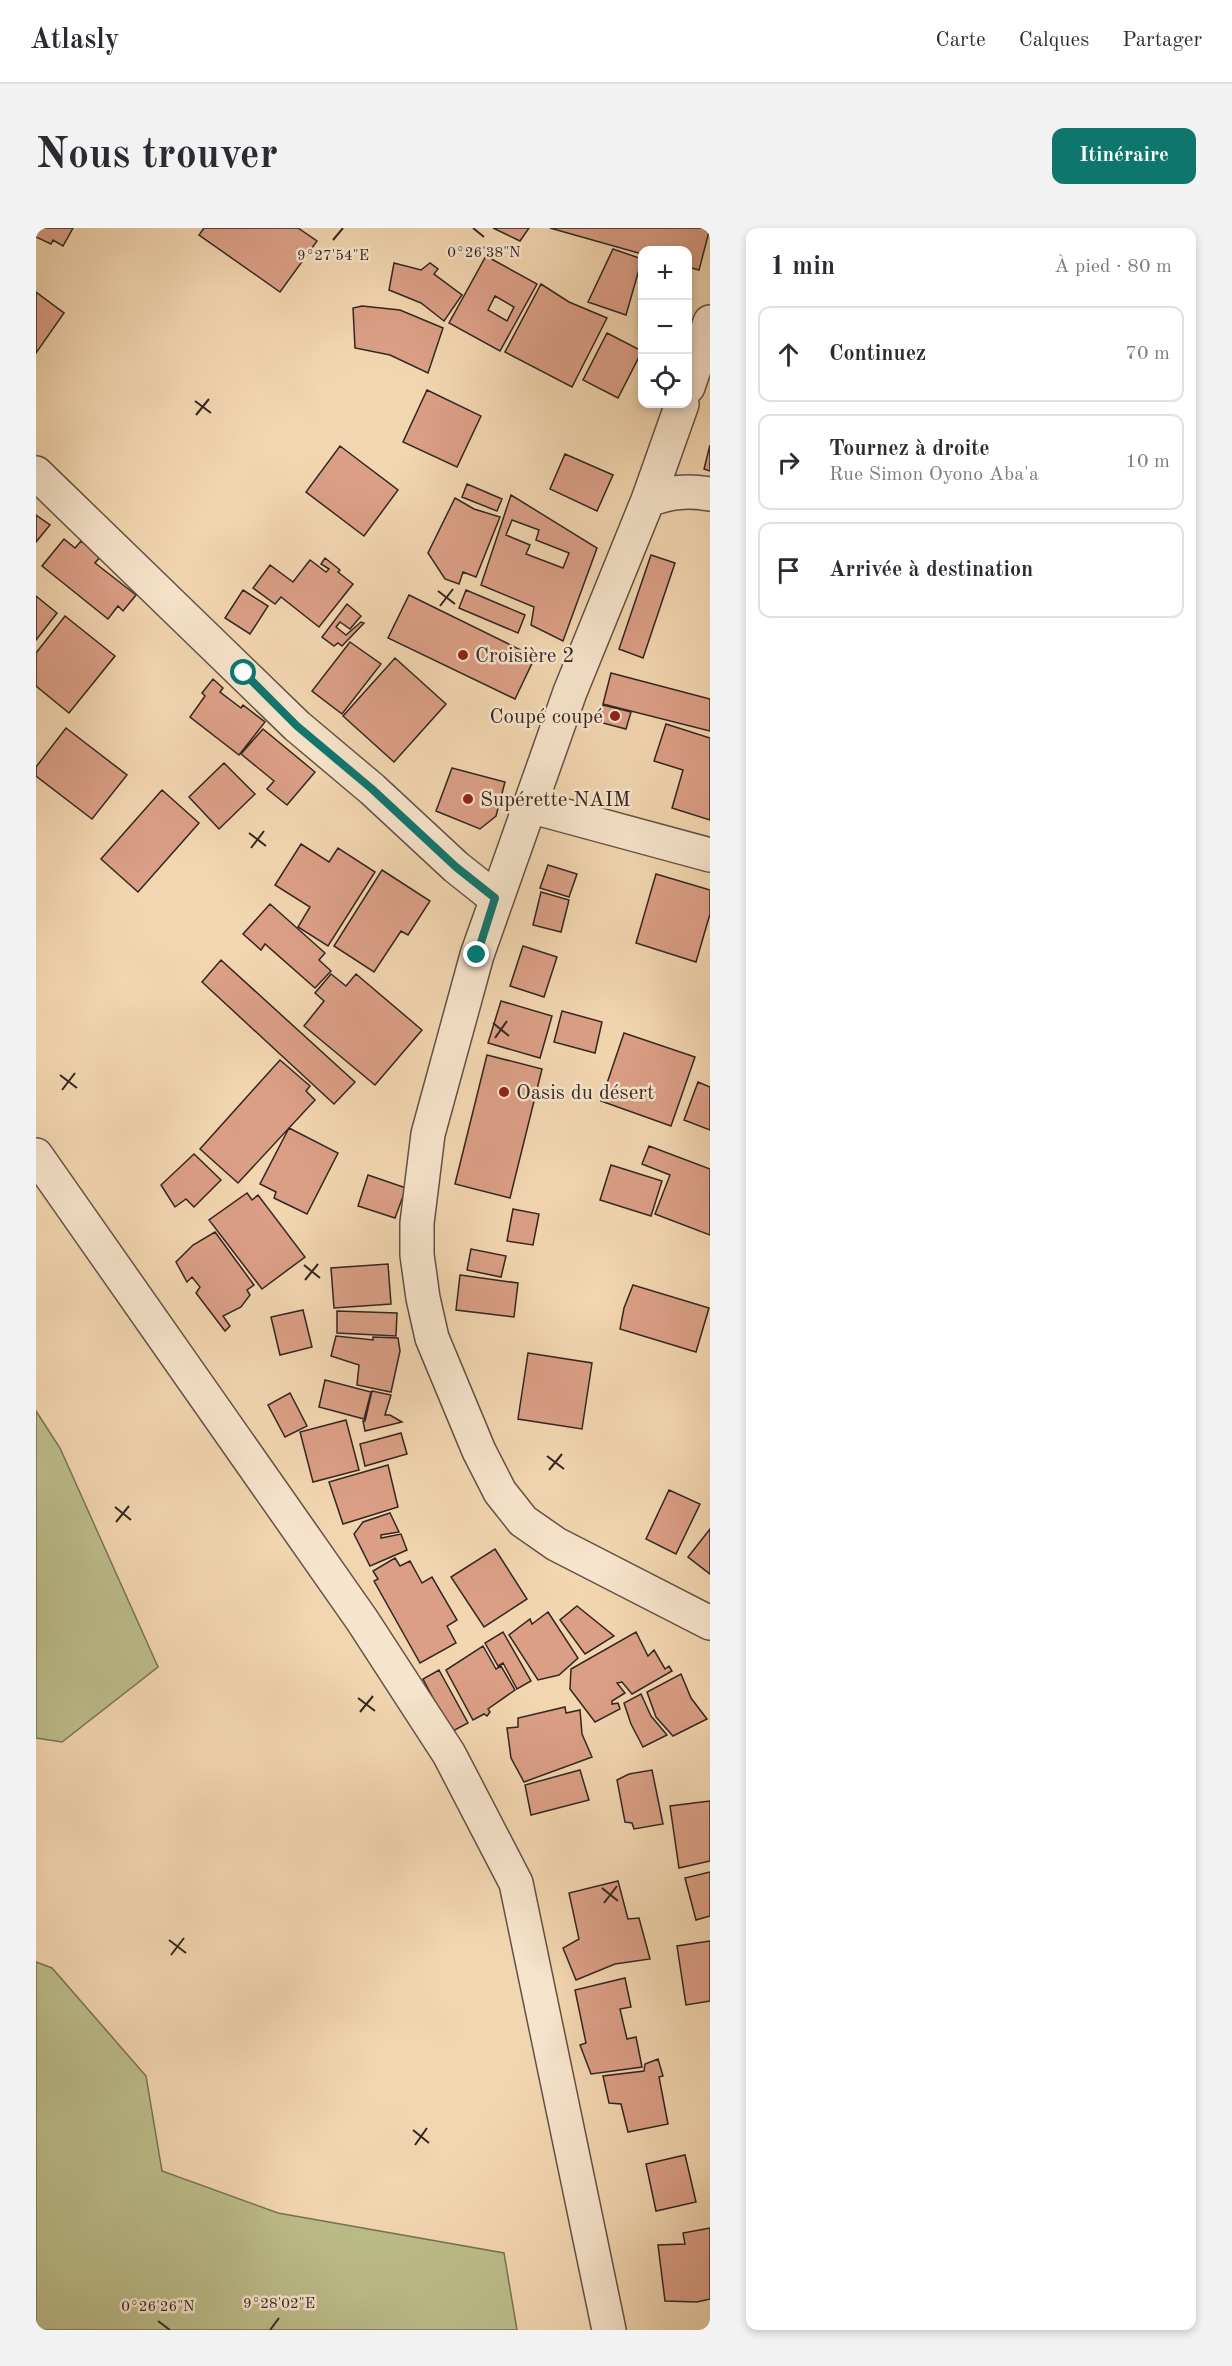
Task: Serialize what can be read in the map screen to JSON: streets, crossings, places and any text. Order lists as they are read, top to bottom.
{
  "places": [
    "Croisière 2",
    "Coupé coupé",
    "Supérette NAIM",
    "Oasis du désert"
  ],
  "page": {
    "header": "Atlasly",
    "nav": ["Carte", "Calques", "Partager"],
    "buttons": "Itinéraire",
    "title": "Nous trouver",
    "heading": ["1 min", "À pied · 80 m"],
    "map_buttons": ["+", "−"],
    "list": [
      ["Continuez", "70 m"],
      ["Tournez à droite", "Rue Simon Oyono Aba'a", "10 m"],
      "Arrivée à destination"
    ]
  },
  "coordinates": [
    "0°26'38\"N",
    "9°27'54\"E",
    "9°28'02\"E",
    "0°26'26\"N"
  ]
}
